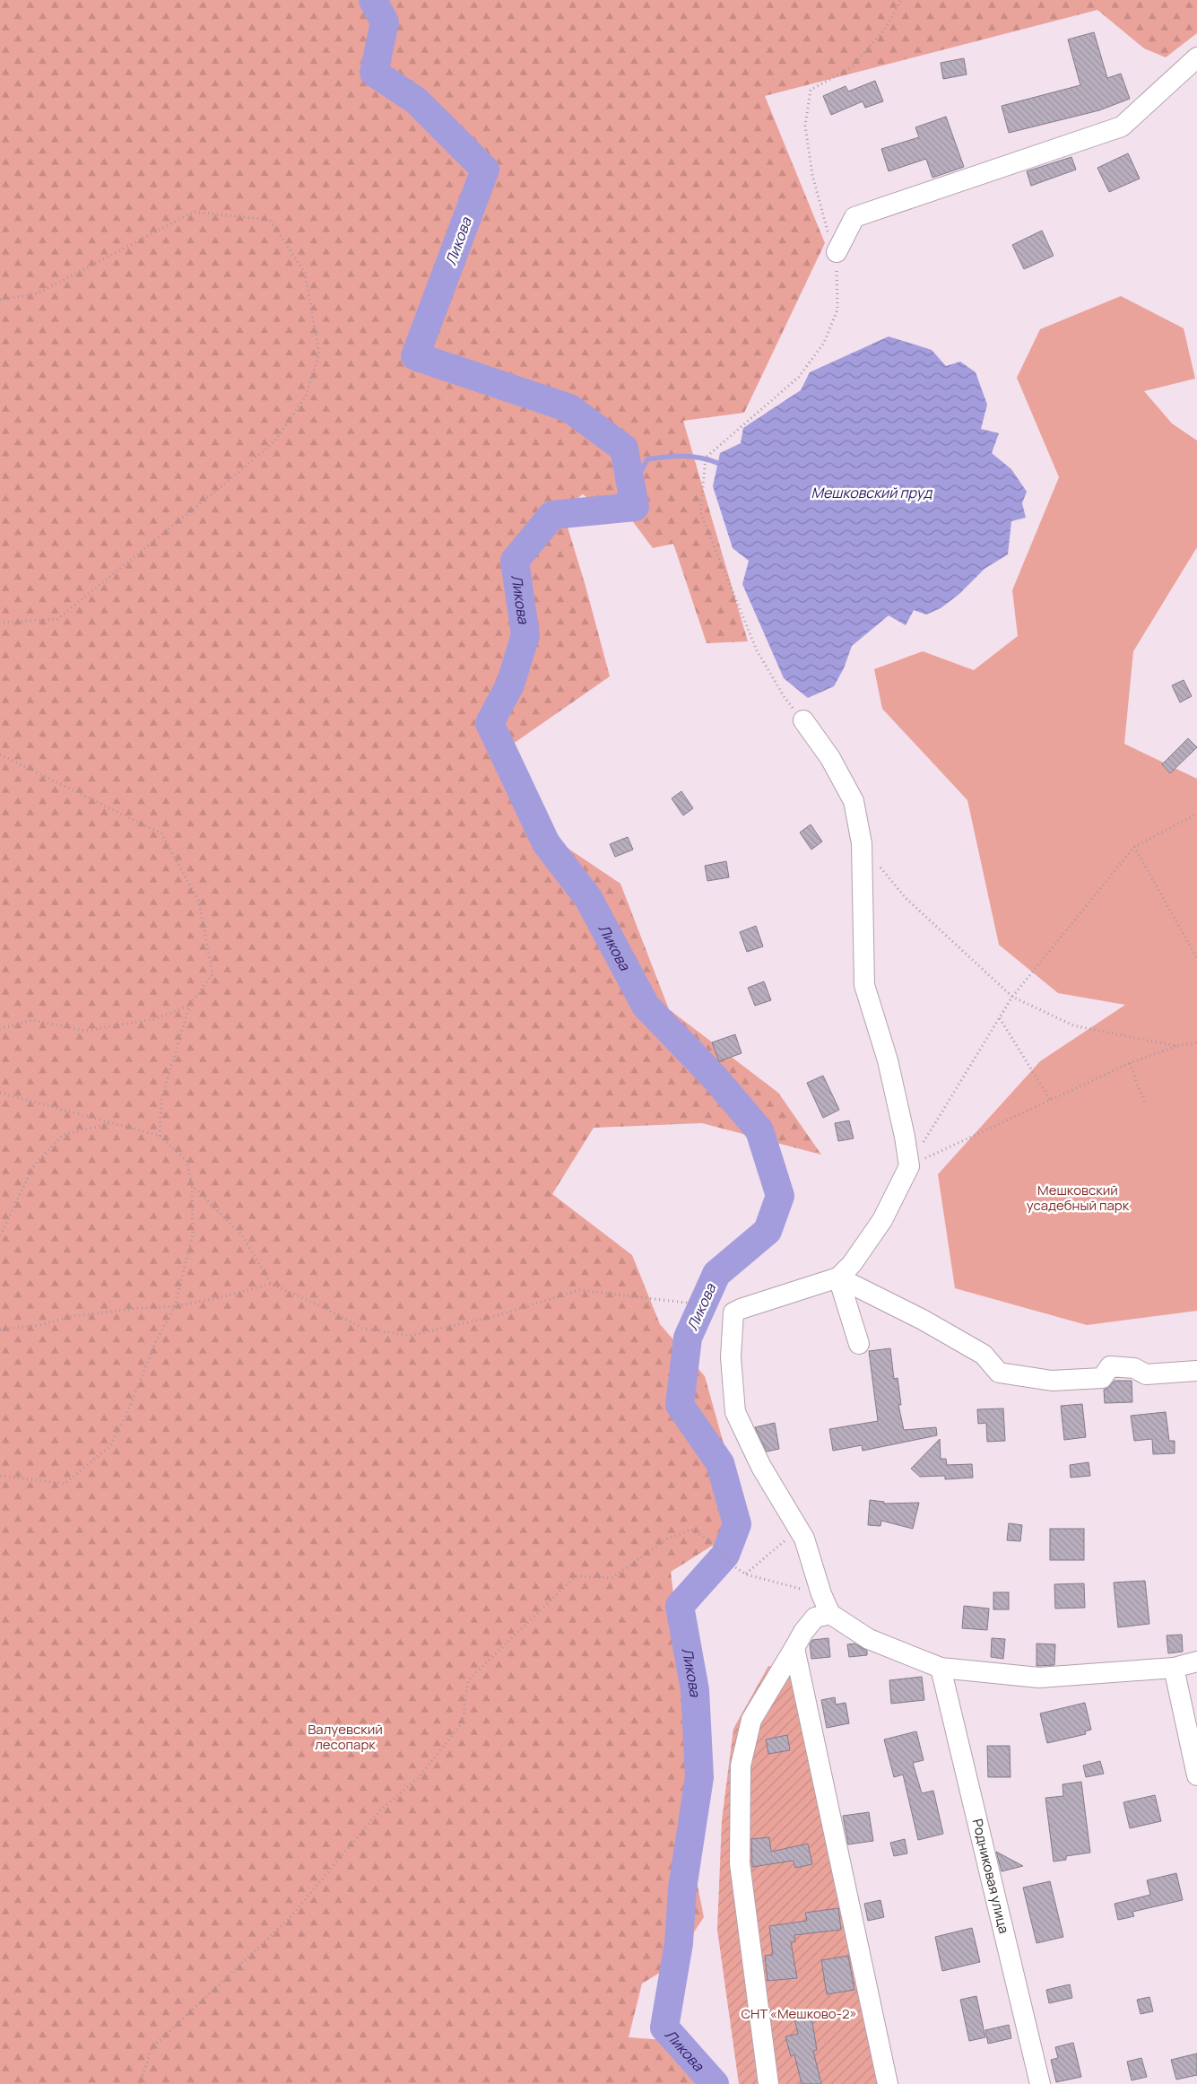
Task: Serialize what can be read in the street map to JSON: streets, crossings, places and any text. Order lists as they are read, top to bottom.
{
  "streets": {
    "street": ["Родниковая улица"]
  },
  "water": ["Ликова", "Мешковский пруд"],
  "parks": ["Мешковский усадебный парк", "Валуевский лесопарк", "СНТ «Мешково-2»"]
}
